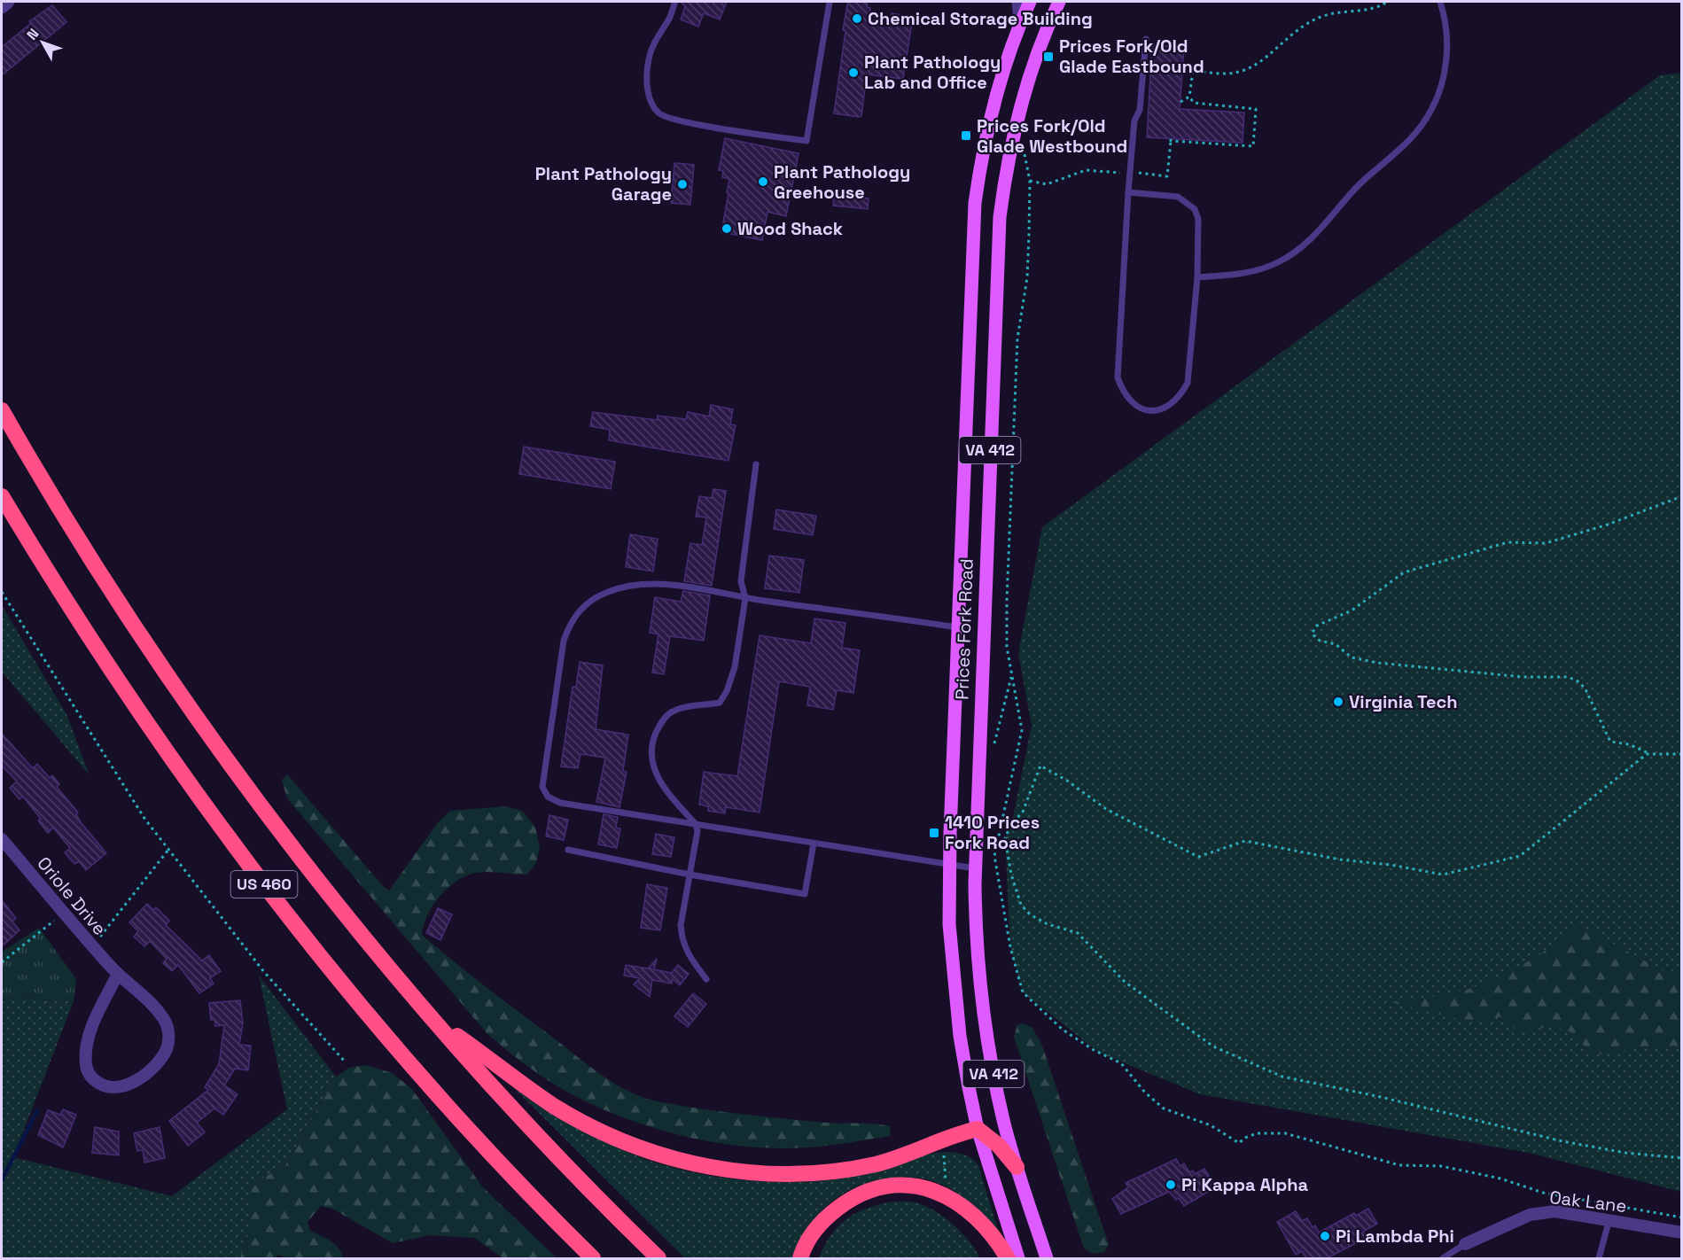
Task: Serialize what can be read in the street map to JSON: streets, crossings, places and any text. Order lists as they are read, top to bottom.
{
  "streets": {
    "highway": ["US 460"],
    "main road": ["VA 412", "Prices Fork Road"],
    "street": ["Oriole Drive", "Oak Lane"]
  },
  "places": {
    "other": [
      "Chemical Storage Building",
      "Plant Pathology Lab and Office",
      "Plant Pathology Greehouse",
      "Plant Pathology Garage",
      "Wood Shack",
      "Virginia Tech",
      "Pi Kappa Alpha",
      "Pi Lambda Phi"
    ],
    "transit": ["Prices Fork/Old Glade Eastbound", "Prices Fork/Old Glade Westbound", "1410 Prices Fork Road"]
  },
  "north": "top left"
}
